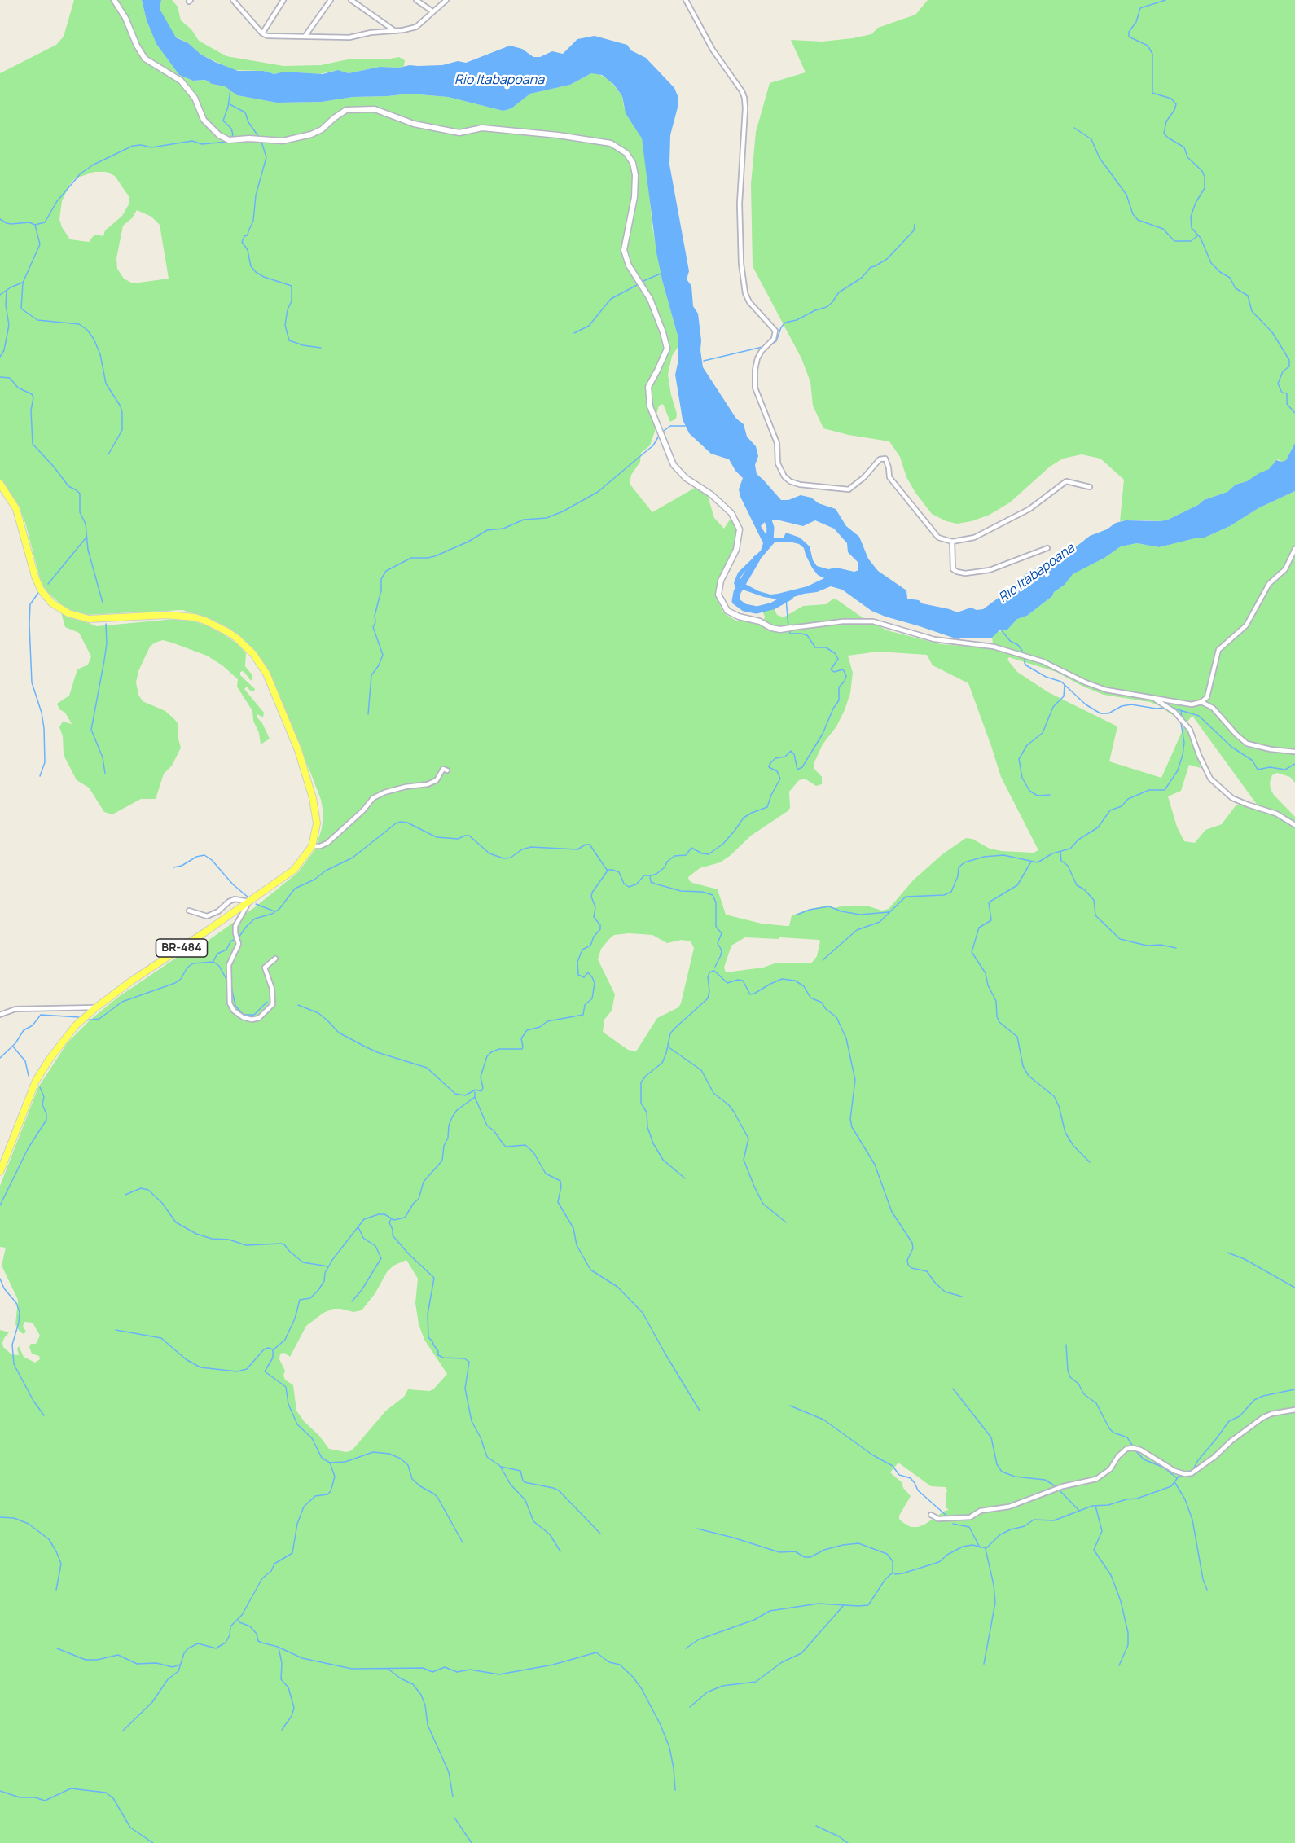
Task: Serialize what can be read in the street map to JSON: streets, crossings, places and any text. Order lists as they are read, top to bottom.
{
  "streets": {
    "main road": ["BR-484"]
  },
  "water": ["Rio Itabapoana"]
}
